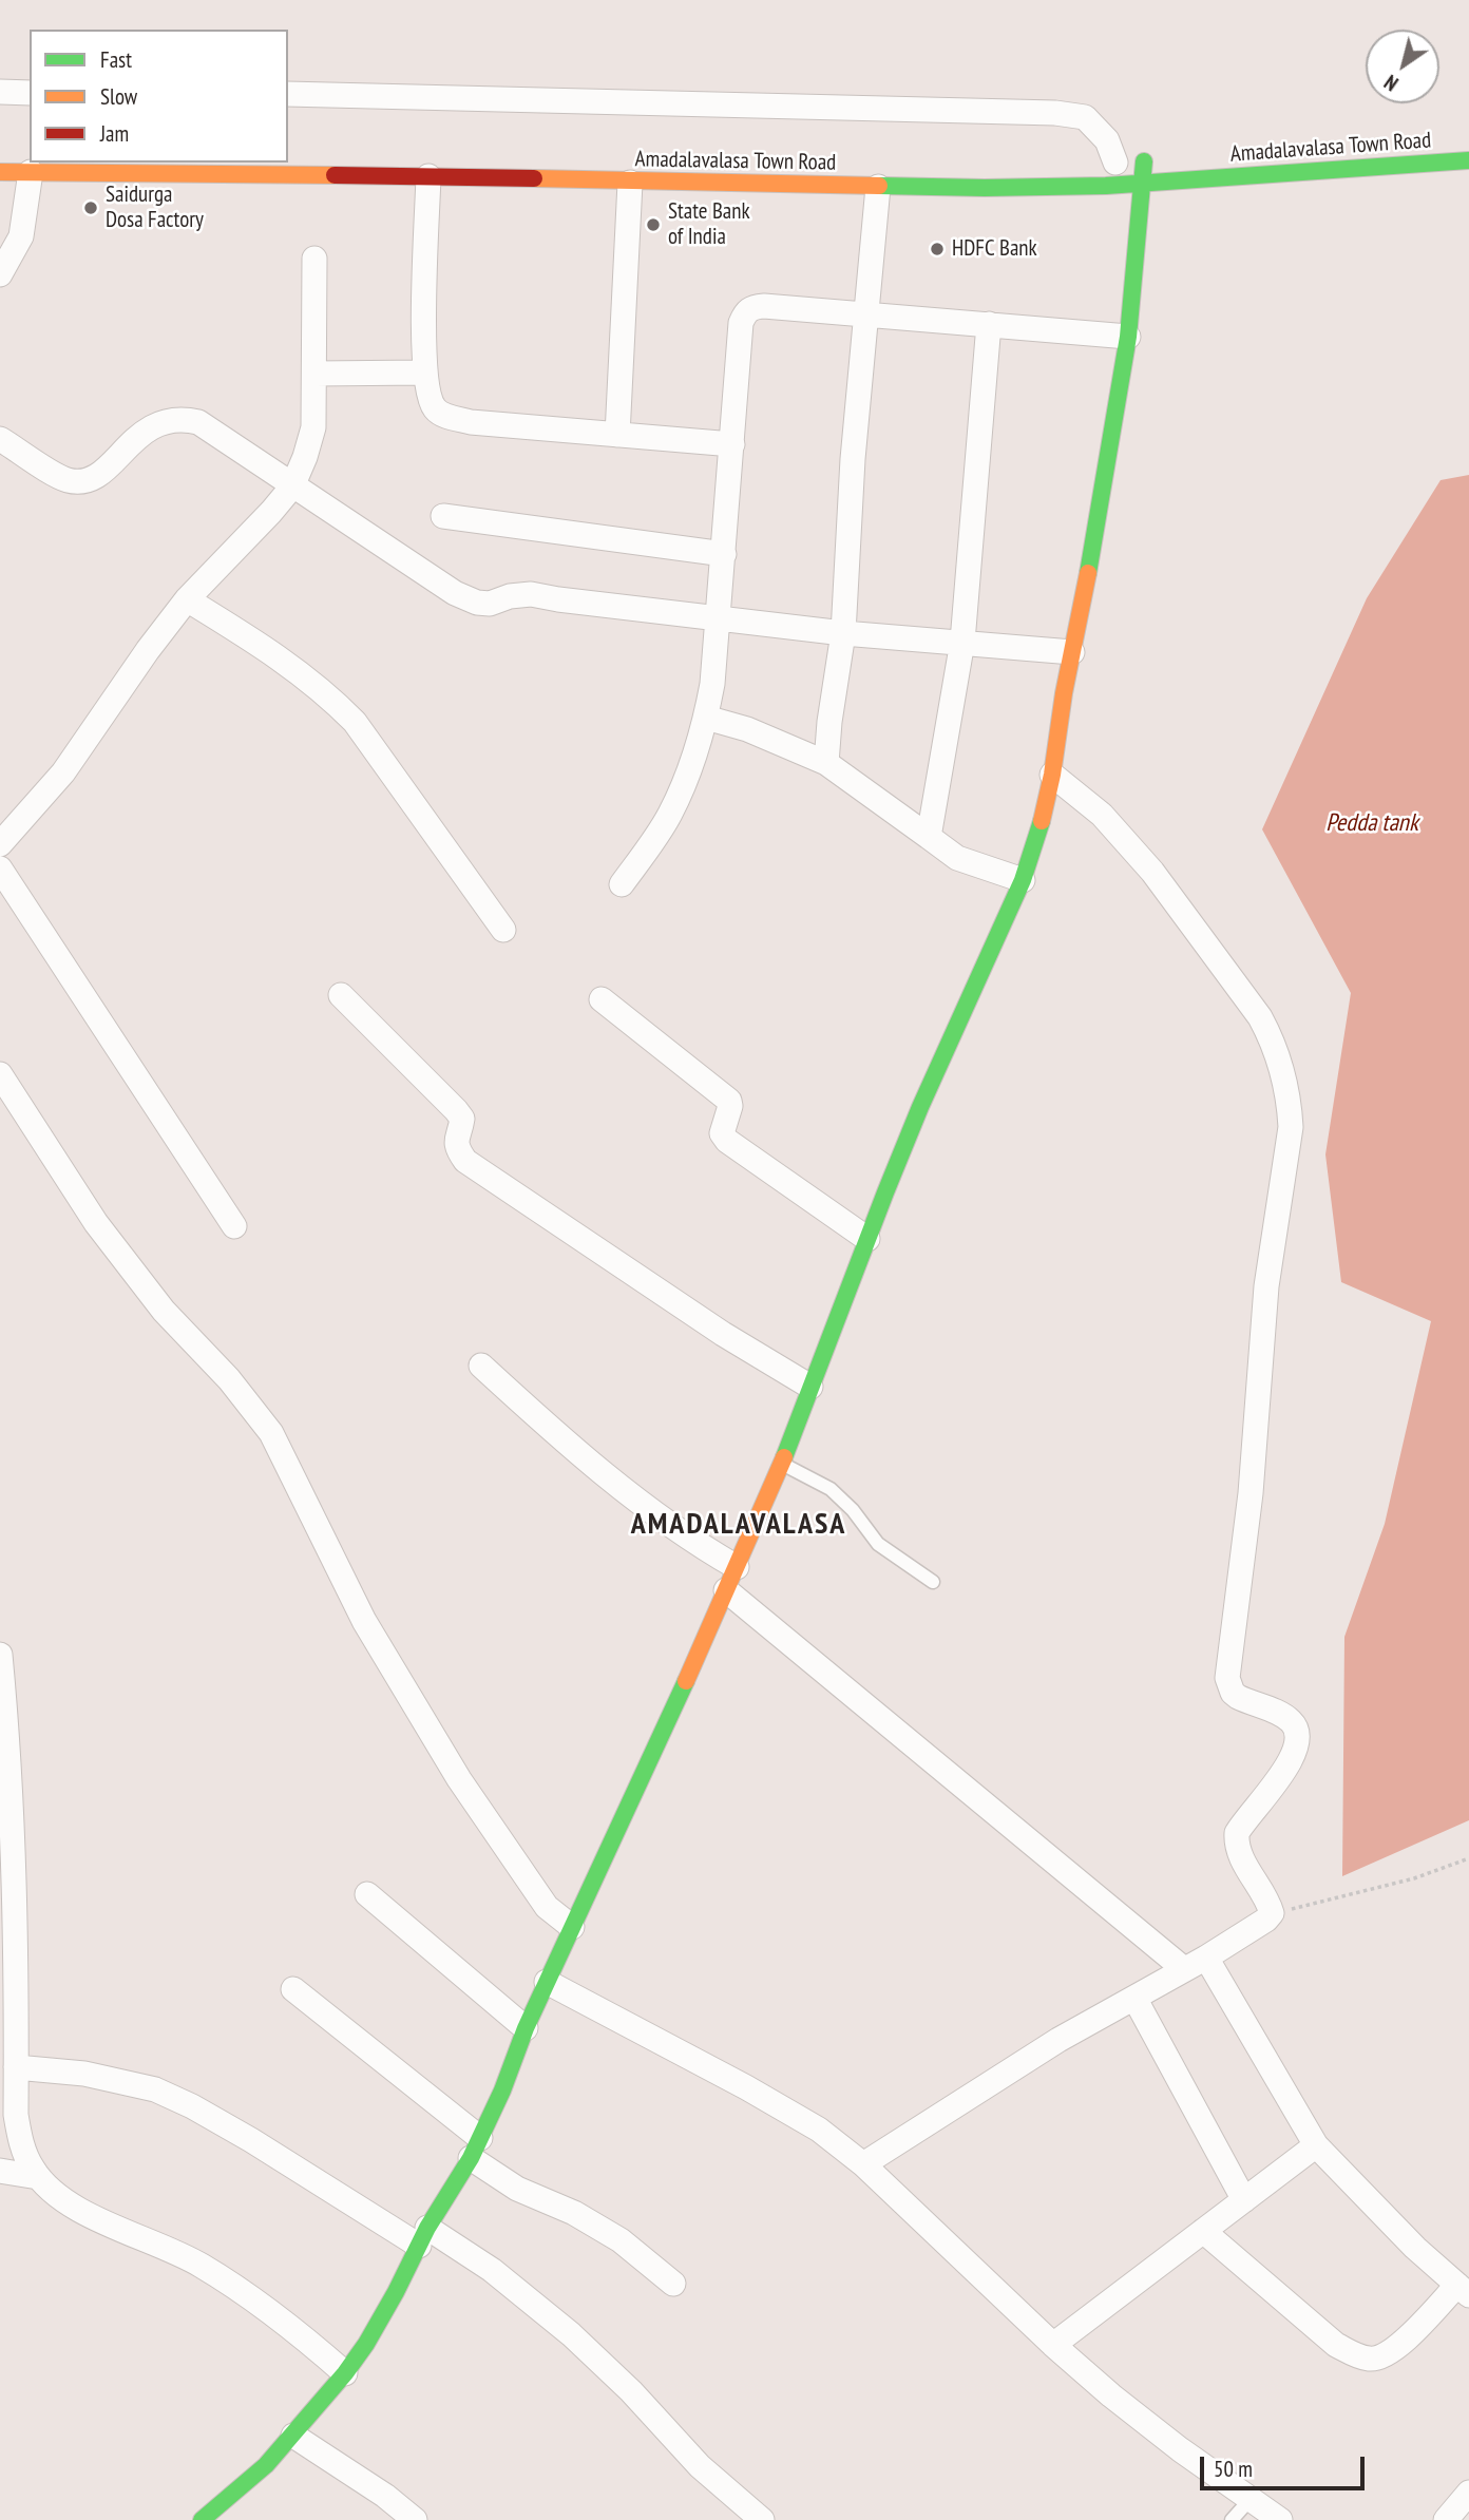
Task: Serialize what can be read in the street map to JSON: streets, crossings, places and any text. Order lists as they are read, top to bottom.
{
  "streets": {
    "street": ["Amadalavalasa Town Road"]
  },
  "districts": ["AMADALAVALASA"],
  "water": ["Pedda tank"],
  "places": ["Saidurga Dosa Factory", "State Bank of India", "HDFC Bank"],
  "legend": ["Fast", "Slow", "Jam"],
  "scale_bar": "50 m",
  "north": "bottom left"
}
